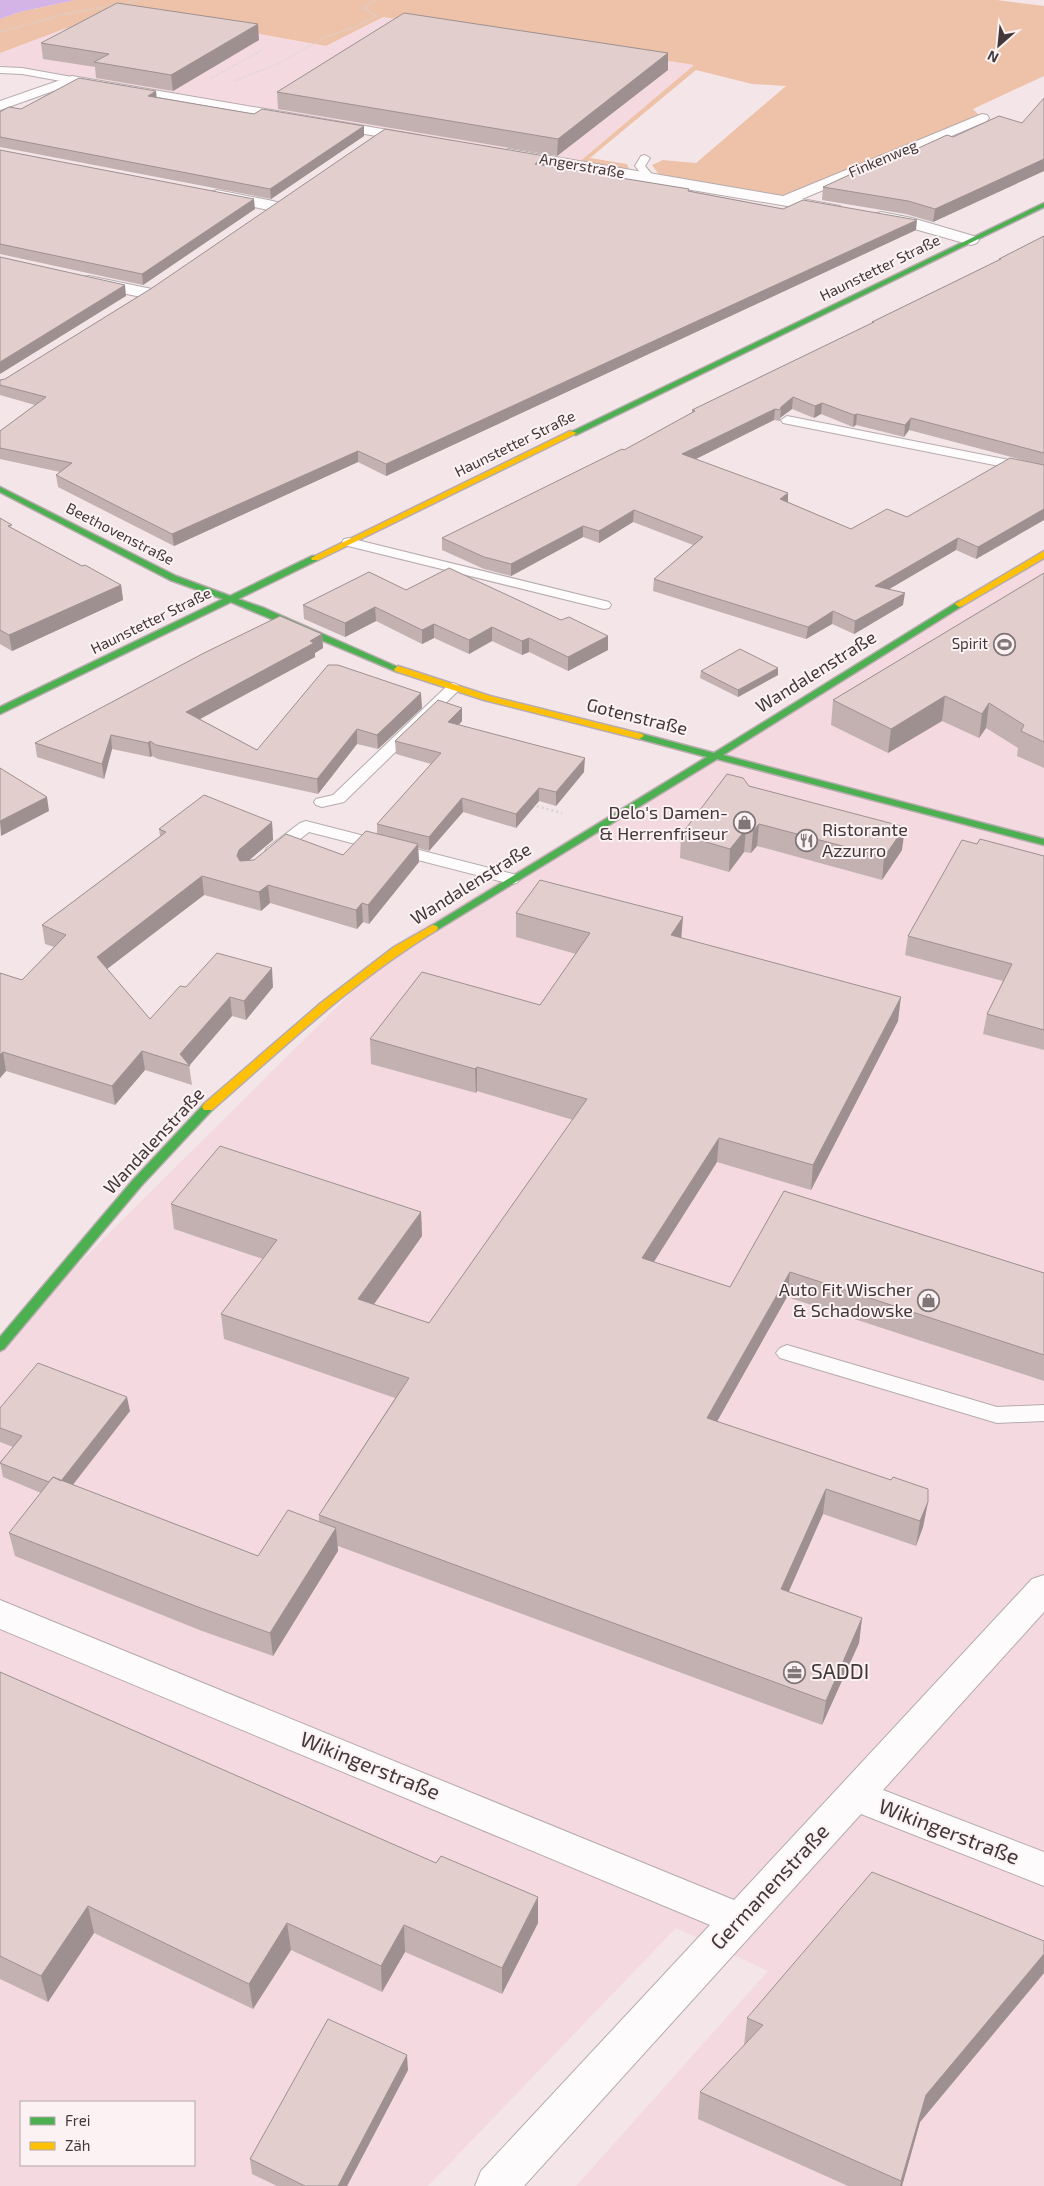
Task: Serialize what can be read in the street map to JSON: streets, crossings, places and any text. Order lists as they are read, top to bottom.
{
  "streets": {
    "street": [
      "Finkenweg",
      "Angerstraße",
      "Haunstetter Straße",
      "Beethovenstraße",
      "Wandalenstraße",
      "Gotenstraße",
      "Wikingerstraße",
      "Germanenstraße"
    ]
  },
  "crossings": [
    ["Finkenweg", "Angerstraße"],
    ["Haunstetter Straße", "Beethovenstraße"],
    ["Haunstetter Straße", "Gotenstraße"],
    ["Beethovenstraße", "Gotenstraße"],
    ["Wandalenstraße", "Gotenstraße"],
    ["Wikingerstraße", "Germanenstraße"]
  ],
  "places": {
    "sports": ["Spirit"],
    "shop": ["Delo's Damen- & Herrenfriseur", "Auto Fit Wischer & Schadowske"],
    "restaurant": ["Ristorante Azzurro"],
    "office": ["SADDI"]
  },
  "legend": ["Frei", "Zäh"],
  "north": "bottom left"
}
